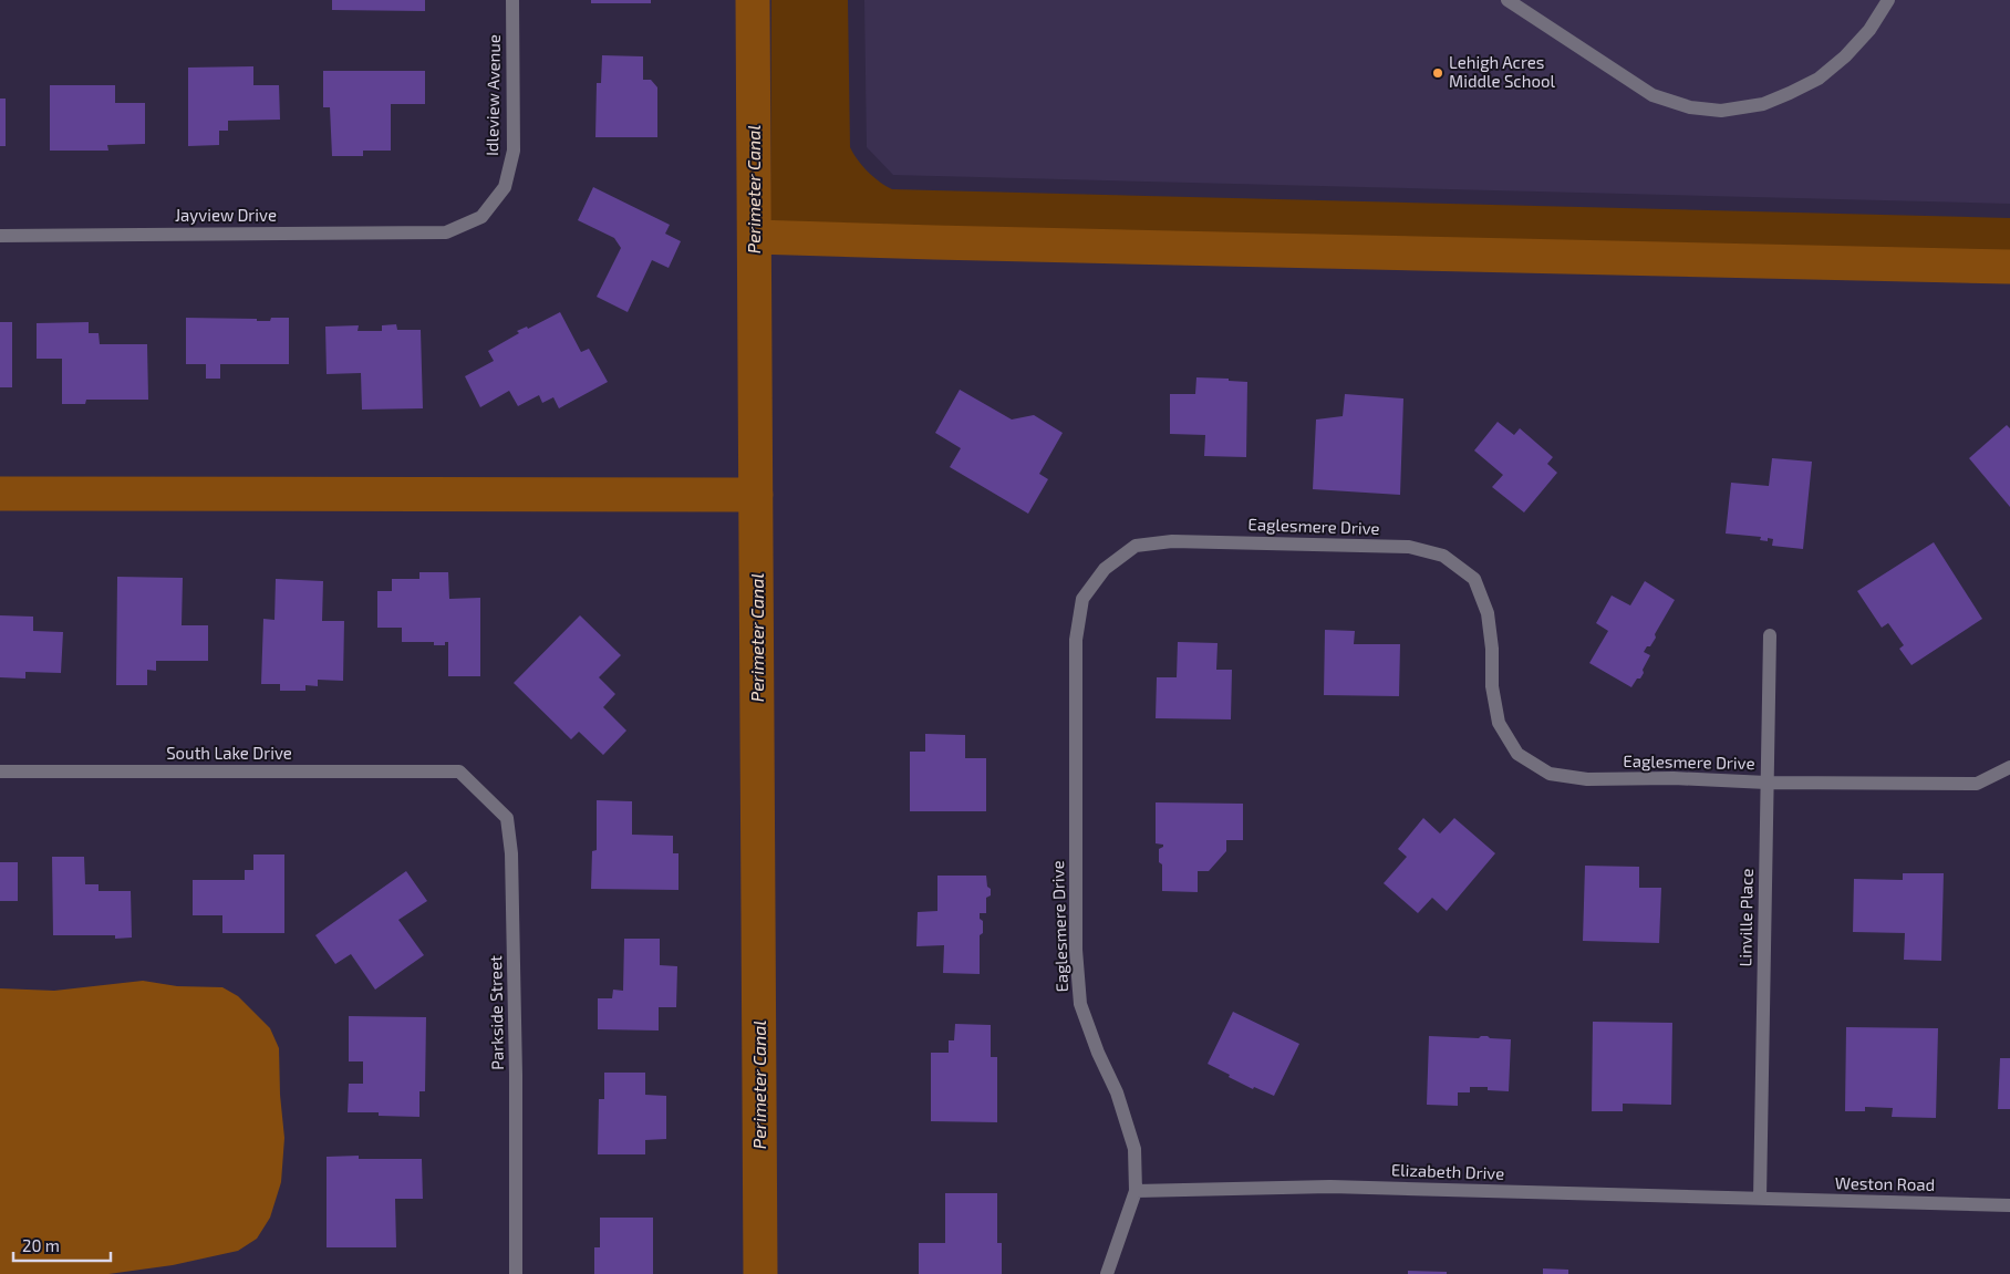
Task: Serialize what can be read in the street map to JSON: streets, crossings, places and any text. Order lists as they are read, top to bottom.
{
  "streets": {
    "street": [
      "Idleview Avenue",
      "Jayview Drive",
      "Eaglesmere Drive",
      "South Lake Drive",
      "Linville Place",
      "Parkside Street",
      "Elizabeth Drive",
      "Weston Road"
    ]
  },
  "crossings": [
    ["Idleview Avenue", "Jayview Drive"],
    ["Eaglesmere Drive", "Linville Place"],
    ["Eaglesmere Drive", "Elizabeth Drive"],
    ["South Lake Drive", "Parkside Street"],
    ["Linville Place", "Elizabeth Drive"],
    ["Linville Place", "Weston Road"],
    ["Elizabeth Drive", "Weston Road"]
  ],
  "water": ["Perimeter Canal"],
  "places": ["Lehigh Acres Middle School"],
  "scale_bar": "20 m"
}
